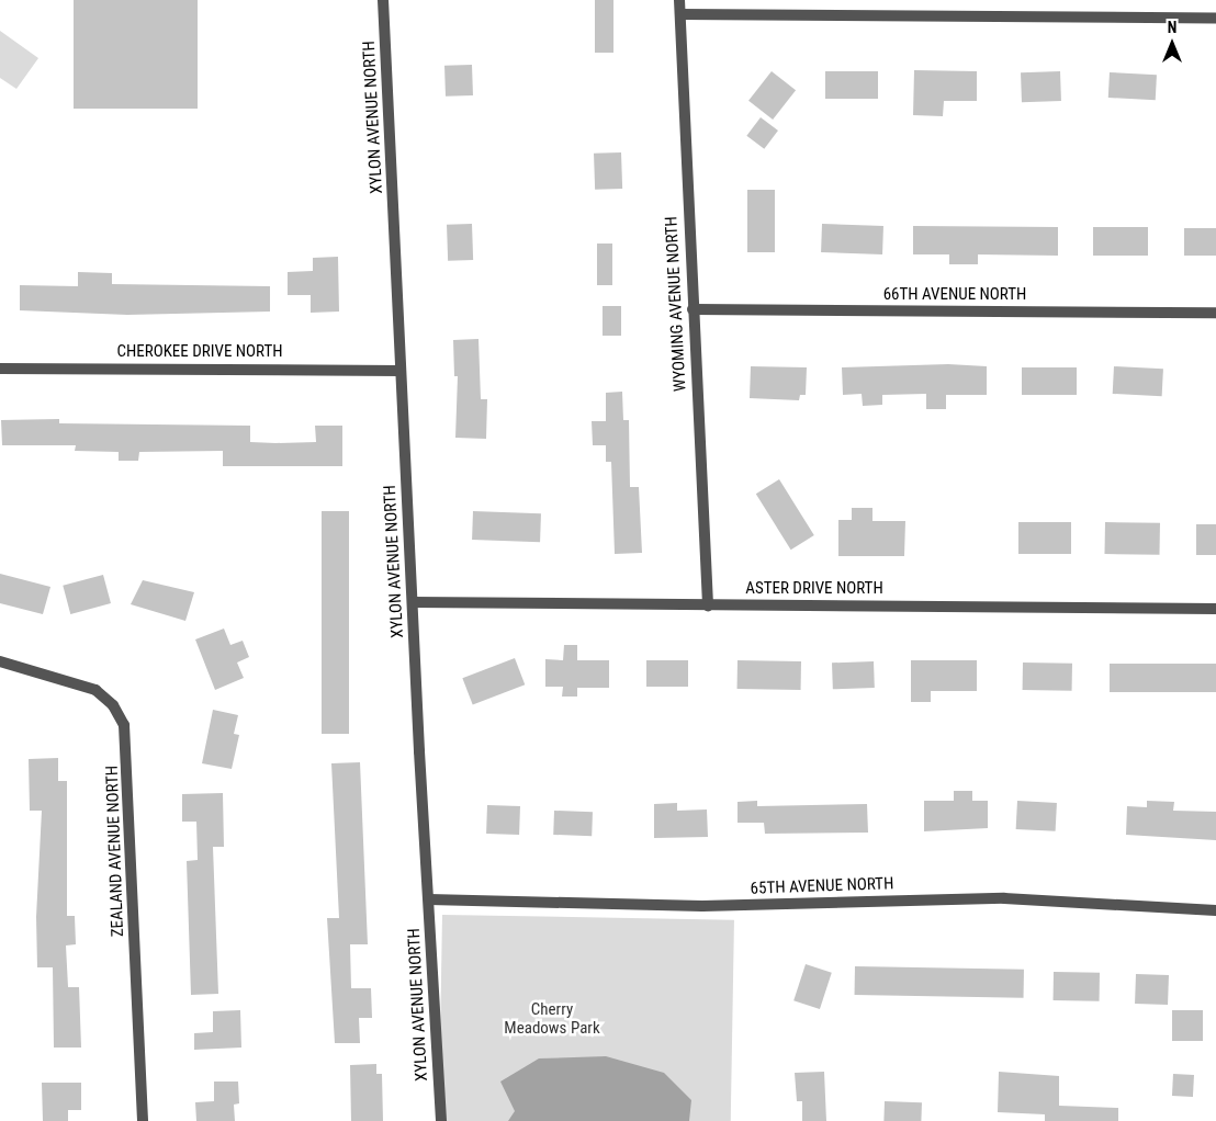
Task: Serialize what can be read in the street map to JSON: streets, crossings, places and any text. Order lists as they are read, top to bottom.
{
  "streets": {
    "street": [
      "XYLON AVENUE NORTH",
      "66TH AVENUE NORTH",
      "WYOMING AVENUE NORTH",
      "CHEROKEE DRIVE NORTH",
      "ASTER DRIVE NORTH",
      "ZEALAND AVENUE NORTH",
      "65TH AVENUE NORTH"
    ]
  },
  "crossings": [
    ["XYLON AVENUE NORTH", "CHEROKEE DRIVE NORTH"],
    ["XYLON AVENUE NORTH", "ASTER DRIVE NORTH"],
    ["XYLON AVENUE NORTH", "65TH AVENUE NORTH"],
    ["66TH AVENUE NORTH", "WYOMING AVENUE NORTH"],
    ["WYOMING AVENUE NORTH", "ASTER DRIVE NORTH"]
  ],
  "parks": ["Cherry Meadows Park"],
  "north": "top"
}
